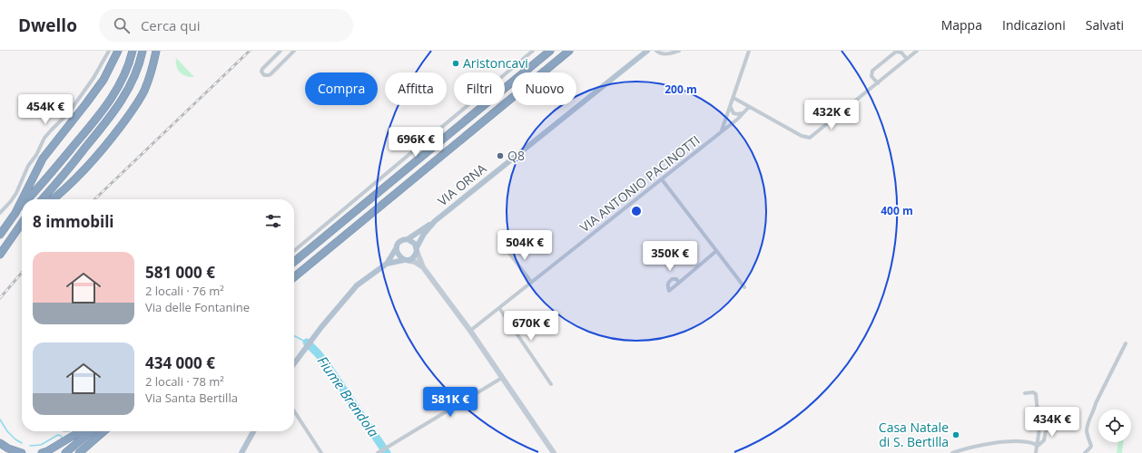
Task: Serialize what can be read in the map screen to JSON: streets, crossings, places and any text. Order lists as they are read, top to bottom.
{
  "streets": {
    "main road": ["VIA ORNA"],
    "street": ["VIA ANTONIO PACINOTTI"]
  },
  "water": ["Fiume Brendola"],
  "places": ["Aristoncavi", "Q8", "Casa Natale di S. Bertilla"],
  "page": {
    "header": "Dwello",
    "search": "Cerca qui",
    "nav": ["Mappa", "Indicazioni", "Salvati"],
    "chip": [
      "Compra",
      "Affitta",
      "Filtri",
      "Nuovo"
    ],
    "price": [
      "454K €",
      "432K €",
      "696K €",
      "504K €",
      "350K €",
      "670K €",
      "581K €",
      "434K €"
    ],
    "heading": "8 immobili",
    "list": [
      {
        "name": "581 000 €",
        "note": "2 locali · 76 m² · Via delle Fontanine"
      },
      {
        "name": "434 000 €",
        "note": "2 locali · 78 m² · Via Santa Bertilla"
      }
    ]
  },
  "rings": ["200 m", "400 m"]
}
